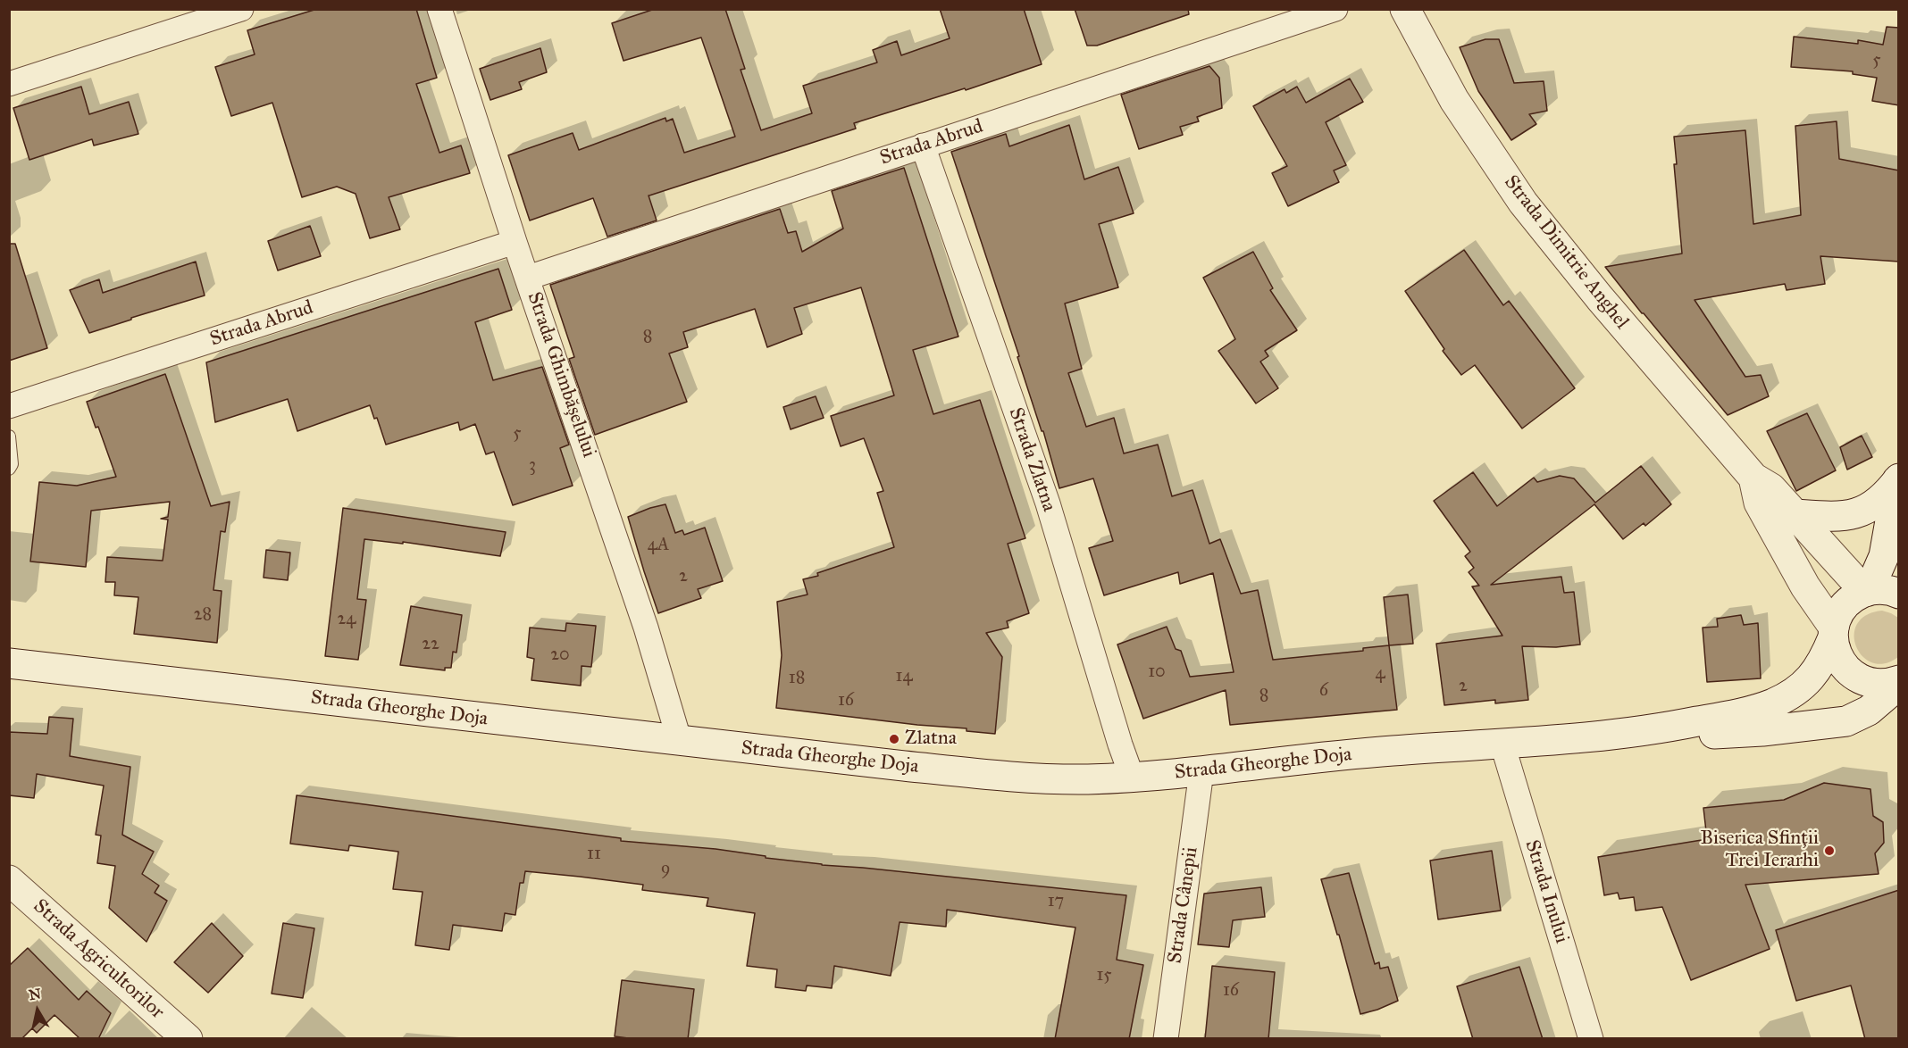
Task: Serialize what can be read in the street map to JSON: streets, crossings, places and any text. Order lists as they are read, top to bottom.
{
  "streets": {
    "main road": ["Strada Dimitrie Anghel", "Strada Gheorghe Doja", "Strada Agricultorilor"],
    "street": [
      "Strada Abrud",
      "Strada Ghimbășelului",
      "Strada Zlatna",
      "Strada Inului",
      "Strada Cânepii"
    ]
  },
  "crossings": [
    ["Strada Abrud", "Strada Ghimbășelului"],
    ["Strada Abrud", "Strada Zlatna"],
    ["Strada Dimitrie Anghel", "Strada Gheorghe Doja"],
    ["Strada Ghimbășelului", "Strada Gheorghe Doja"],
    ["Strada Zlatna", "Strada Gheorghe Doja"],
    ["Strada Gheorghe Doja", "Strada Inului"],
    ["Strada Gheorghe Doja", "Strada Cânepii"]
  ],
  "places": ["Zlatna", "Biserica Sfinții Trei Ierarhi"],
  "house_numbers": [
    "5",
    "8",
    "5",
    "3",
    "4A",
    "2",
    "28",
    "24",
    "22",
    "20",
    "10",
    "4",
    "14",
    "18",
    "2",
    "6",
    "8",
    "16",
    "11",
    "9",
    "17",
    "15",
    "16"
  ],
  "north": "top"
}
